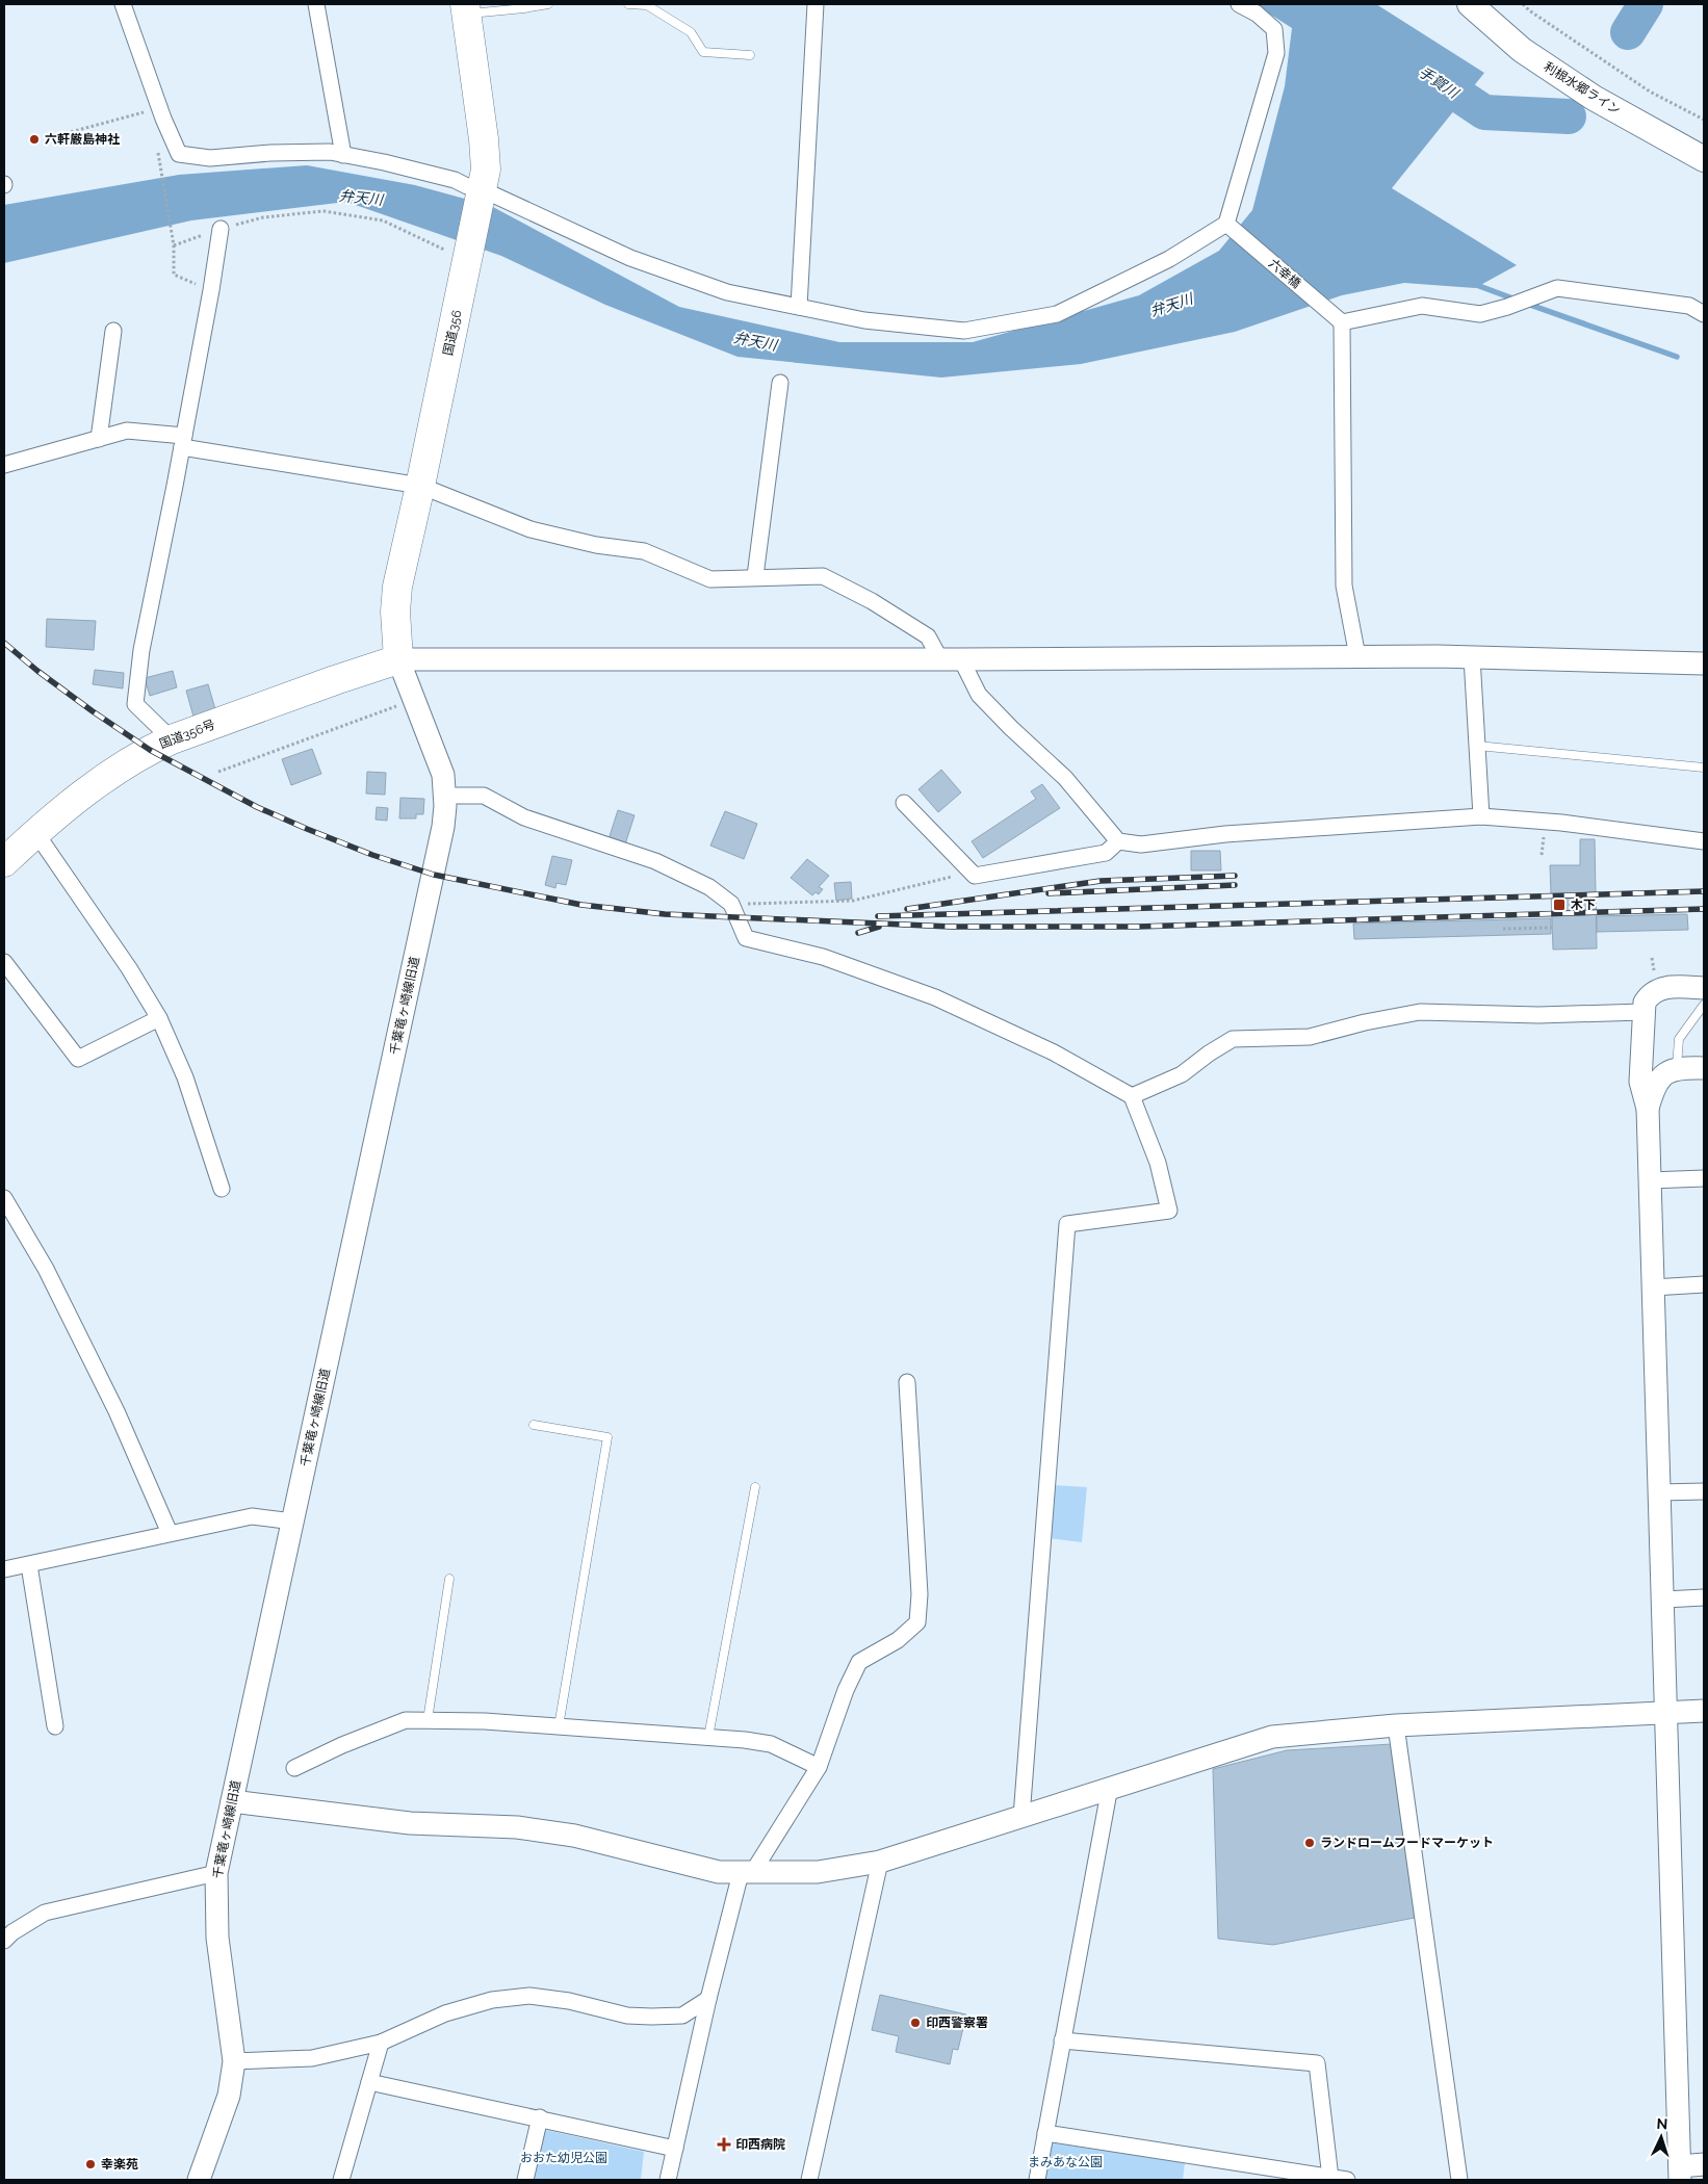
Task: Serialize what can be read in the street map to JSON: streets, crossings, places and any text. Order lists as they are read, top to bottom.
{
  "streets": {
    "highway": ["国道356", "国道356号"],
    "main road": ["利根水郷ライン"],
    "street": ["六幸橋", "千葉竜ヶ崎線旧道"]
  },
  "crossings": [
    ["国道356", "国道356号"],
    ["国道356", "千葉竜ヶ崎線旧道"],
    ["国道356号", "千葉竜ヶ崎線旧道"]
  ],
  "water": ["手賀川", "弁天川"],
  "parks": ["おおた幼児公園", "まみあな公園"],
  "places": {
    "other": [
      "六軒厳島神社",
      "ランドロームフードマーケット",
      "印西警察署",
      "幸楽苑"
    ],
    "transit": ["木下"],
    "health": ["印西病院"]
  },
  "north": "top"
}
